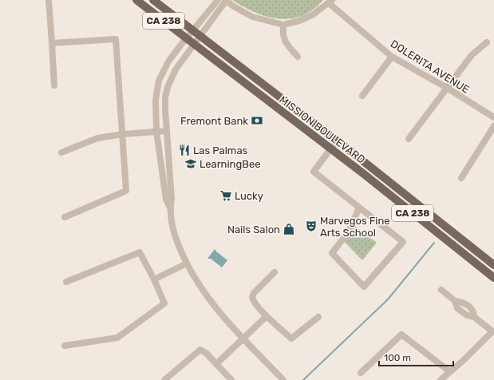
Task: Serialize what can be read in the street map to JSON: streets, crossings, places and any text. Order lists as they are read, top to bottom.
{
  "streets": {
    "main road": ["CA 238", "MISSION BOULEVARD"],
    "street": ["DOLERITA AVENUE"]
  },
  "places": {
    "bank": ["Fremont Bank"],
    "restaurant": ["Las Palmas"],
    "school or university": ["LearningBee"],
    "supermarket": ["Lucky"],
    "theatre": ["Marvegos Fine Arts School"],
    "shop": ["Nails Salon"]
  },
  "scale_bar": "100 m"
}
